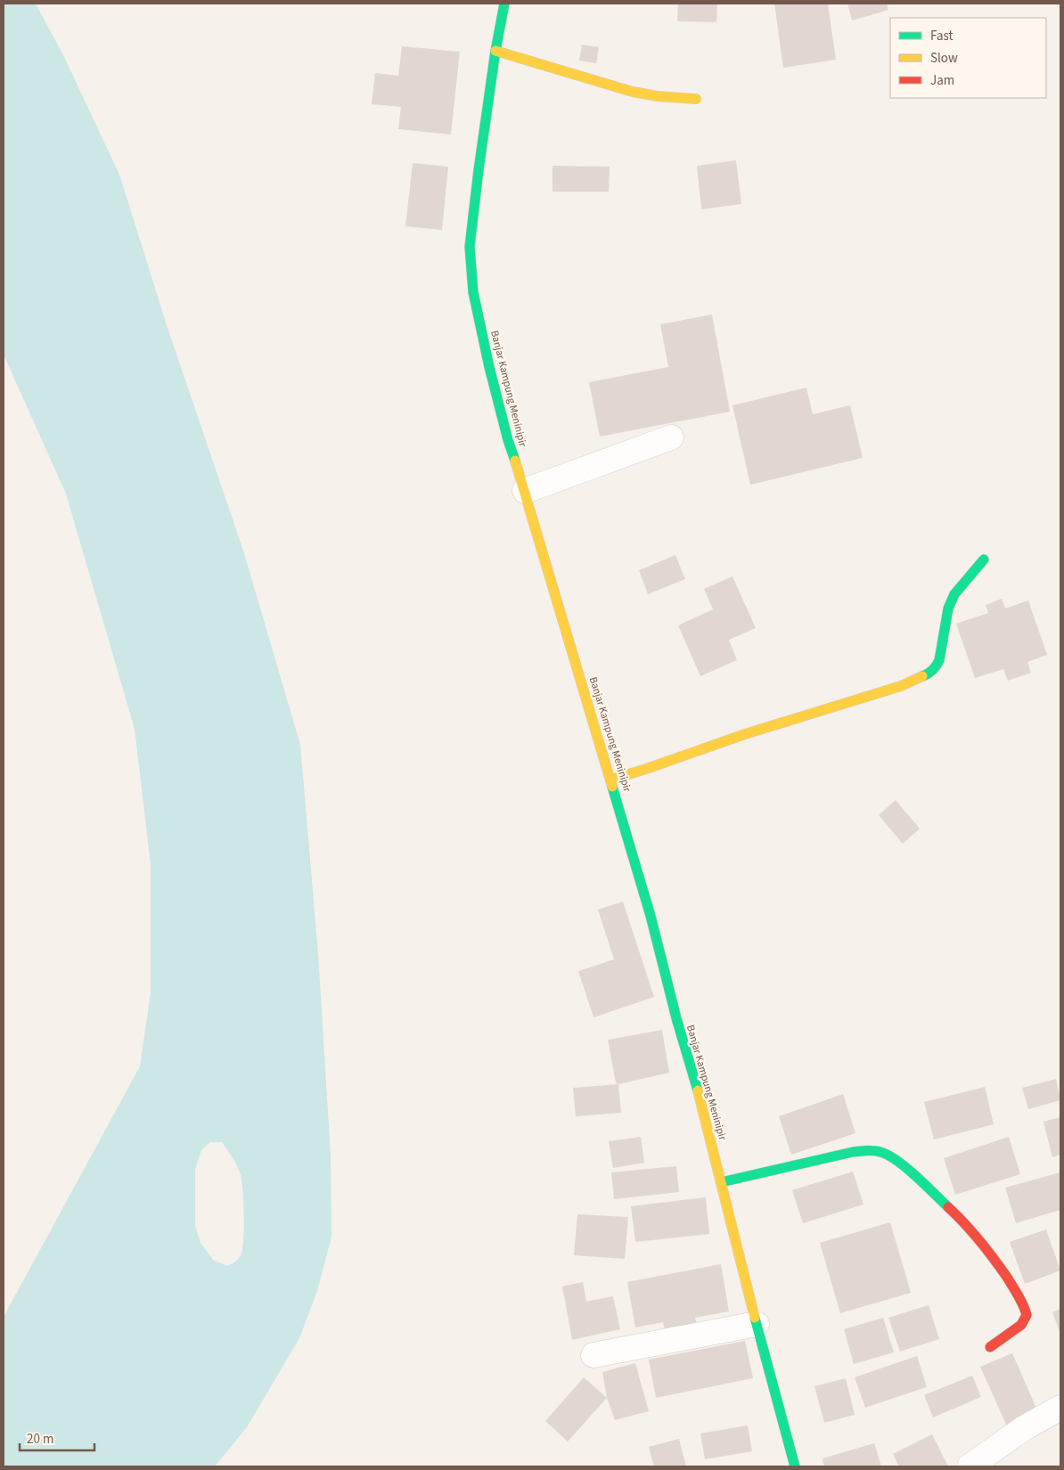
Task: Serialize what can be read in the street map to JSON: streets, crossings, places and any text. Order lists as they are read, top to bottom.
{
  "streets": {
    "street": ["Banjar Kampung Meninipir"]
  },
  "legend": ["Fast", "Slow", "Jam"],
  "scale_bar": "20 m"
}
